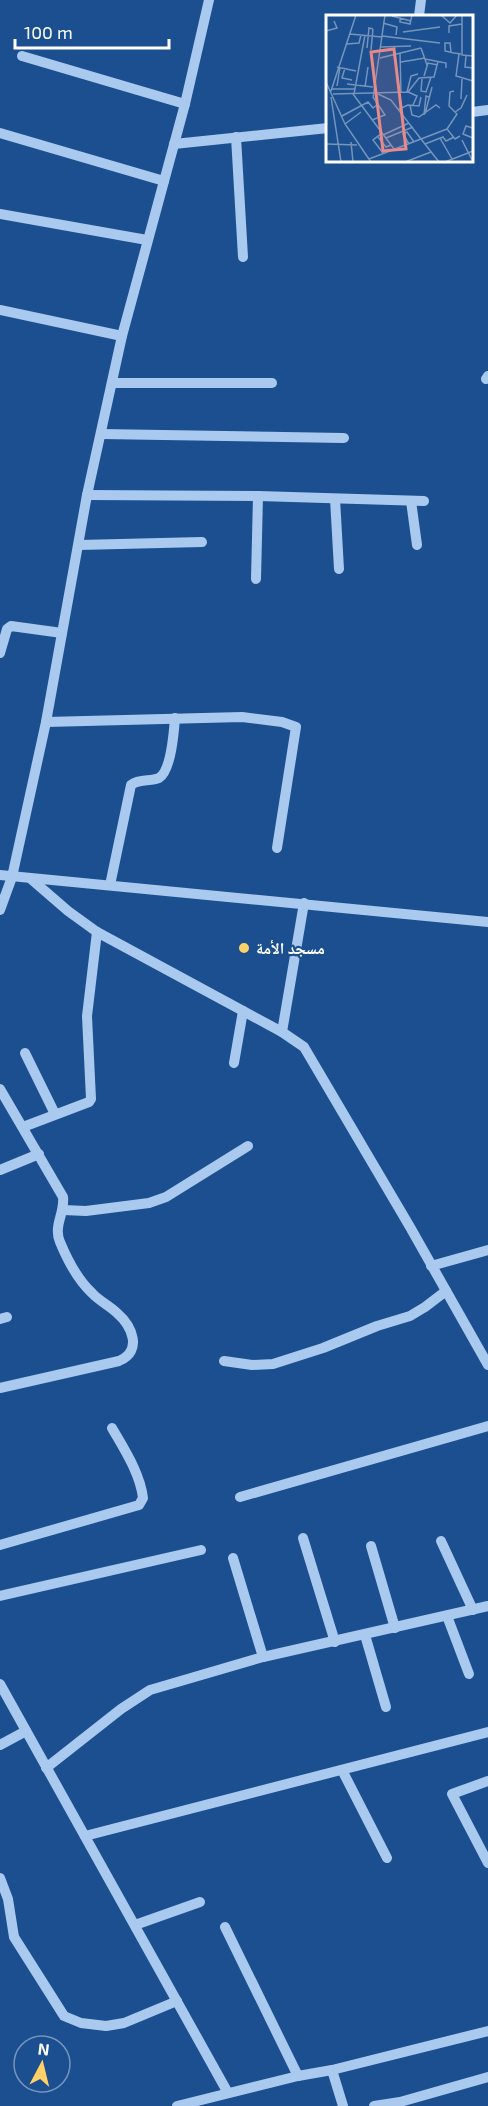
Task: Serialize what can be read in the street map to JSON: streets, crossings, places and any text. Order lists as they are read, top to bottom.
{
  "places": ["مسجد الأمة"],
  "scale_bar": "100 m",
  "north": "top"
}
